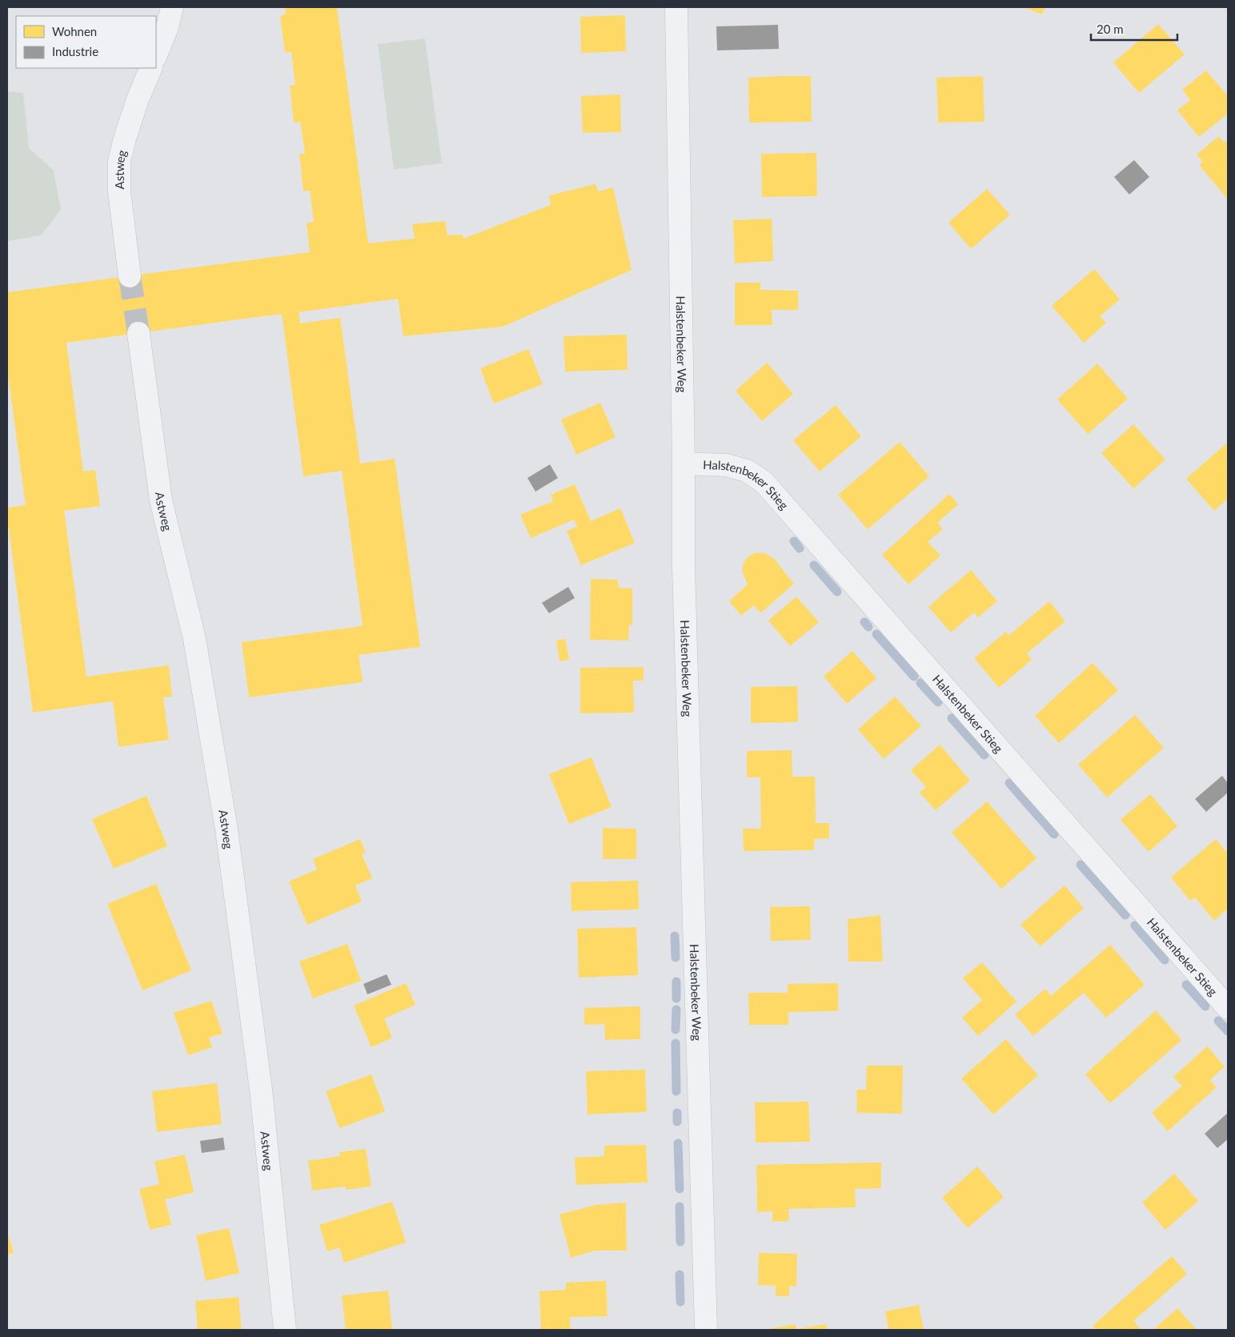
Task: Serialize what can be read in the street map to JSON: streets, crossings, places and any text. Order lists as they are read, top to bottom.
{
  "streets": {
    "street": ["Astweg", "Halstenbeker Weg", "Halstenbeker Stieg"]
  },
  "crossings": [
    ["Halstenbeker Weg", "Halstenbeker Stieg"]
  ],
  "legend": ["Wohnen", "Industrie"],
  "scale_bar": "20 m"
}
